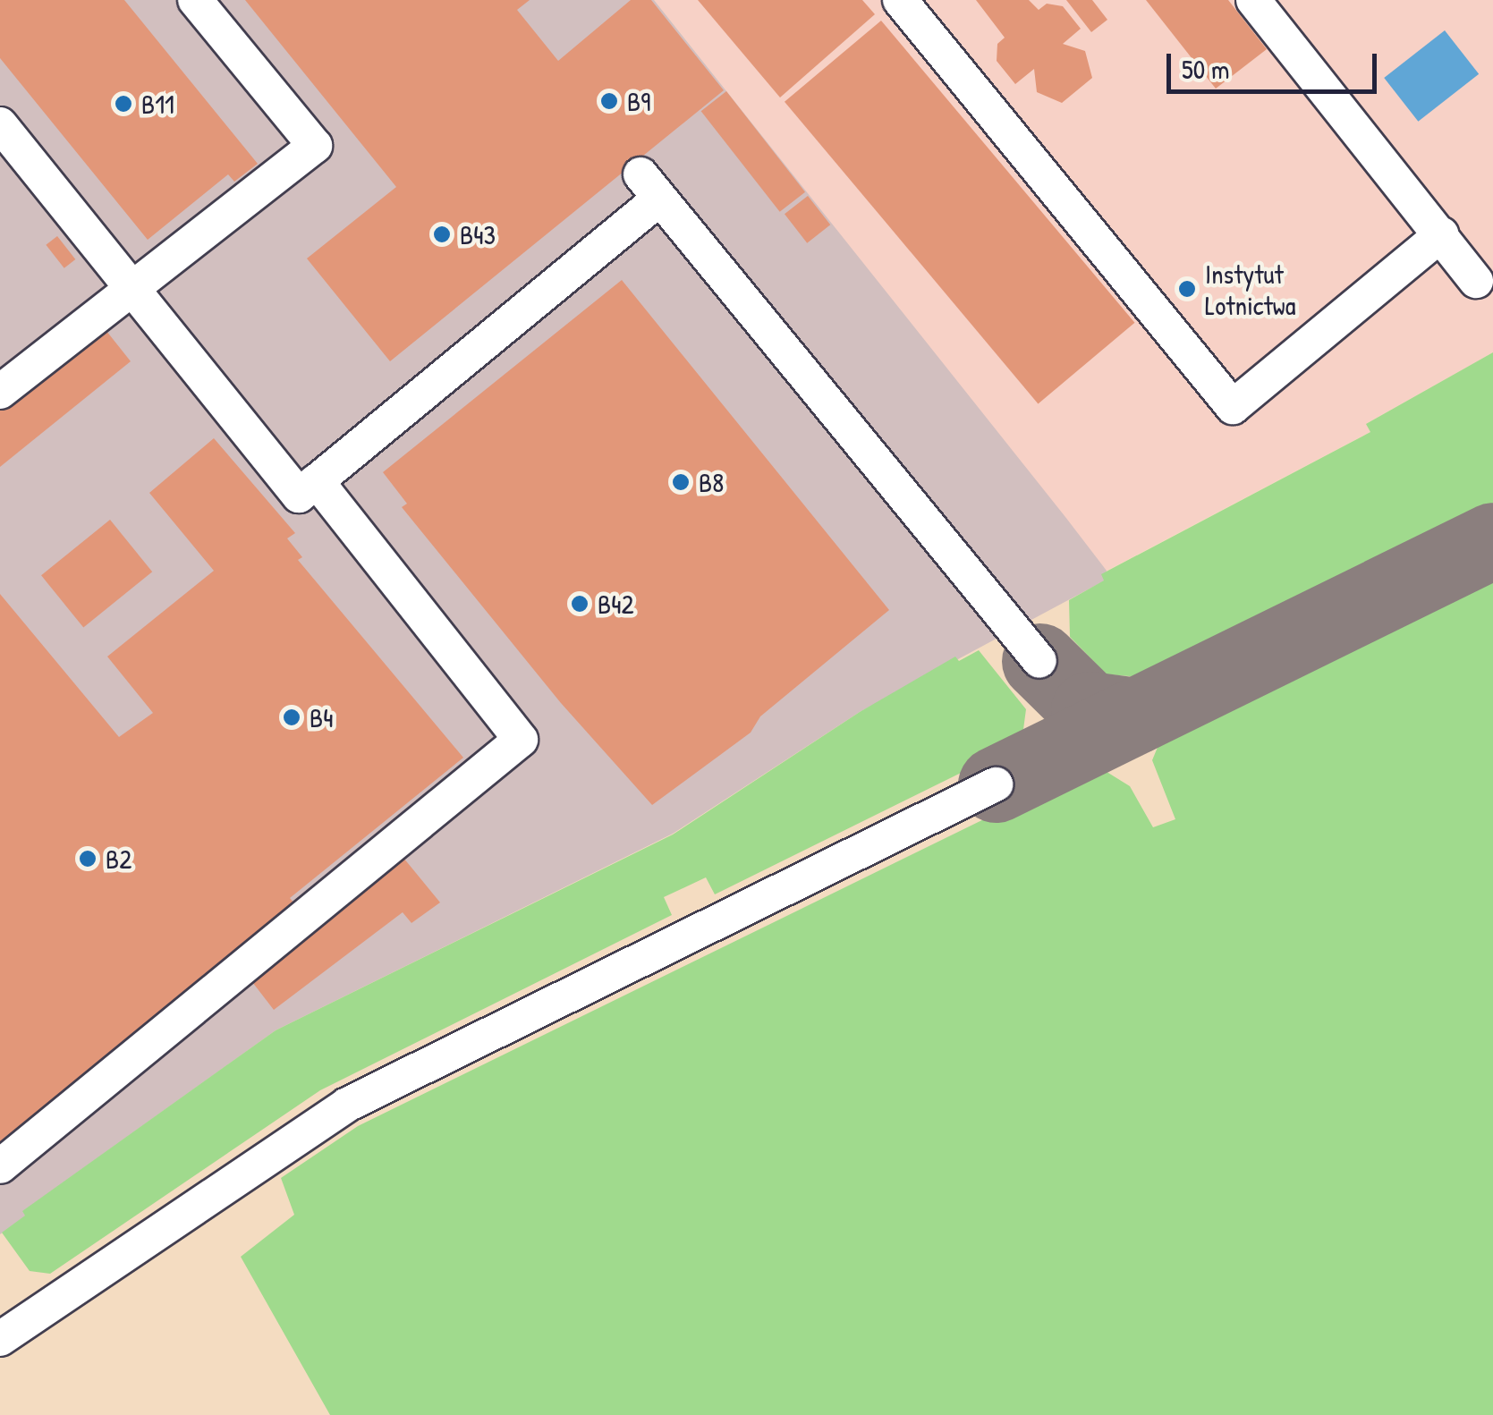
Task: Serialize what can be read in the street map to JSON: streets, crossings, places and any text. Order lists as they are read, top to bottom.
{
  "places": [
    "B9",
    "B11",
    "B43",
    "Instytut Lotnictwa",
    "B8",
    "B42",
    "B4",
    "B2"
  ],
  "scale_bar": "50 m"
}
